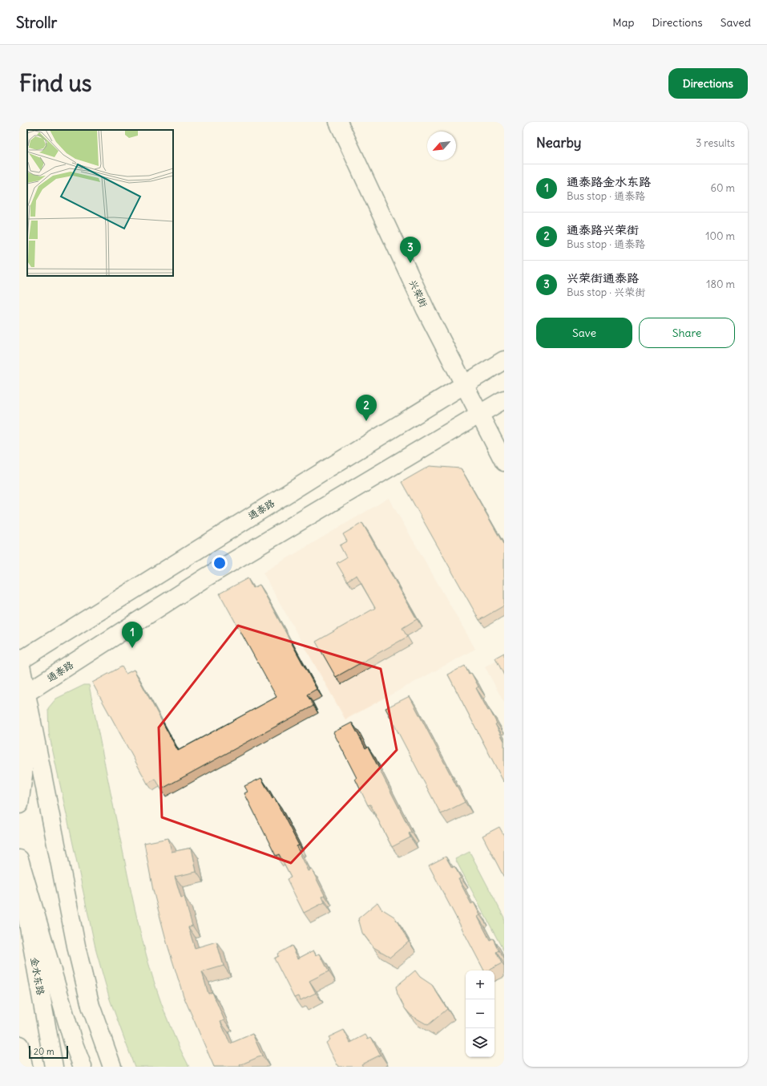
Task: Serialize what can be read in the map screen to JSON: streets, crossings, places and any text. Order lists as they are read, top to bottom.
{
  "streets": {
    "main road": ["兴荣街", "通泰路", "金水东路"]
  },
  "crossings": [
    ["兴荣街", "通泰路"]
  ],
  "scale_bar": "20 m",
  "north": "bottom left",
  "page": {
    "header": "Strollr",
    "nav": ["Map", "Directions", "Saved"],
    "buttons": [
      "Directions",
      ["Save", "Share"]
    ],
    "title": "Find us",
    "heading": ["Nearby", "3 results"],
    "list": [
      {
        "mark": "1",
        "name": "通泰路金水东路",
        "note": "Bus stop · 通泰路",
        "value": "60 m"
      },
      {
        "mark": "2",
        "name": "通泰路兴荣街",
        "note": "Bus stop · 通泰路",
        "value": "100 m"
      },
      {
        "mark": "3",
        "name": "兴荣街通泰路",
        "note": "Bus stop · 兴荣街",
        "value": "180 m"
      }
    ],
    "pins": ["3", "2", "1"],
    "map_buttons": ["+", "−"],
    "scale": "20 m"
  }
}
